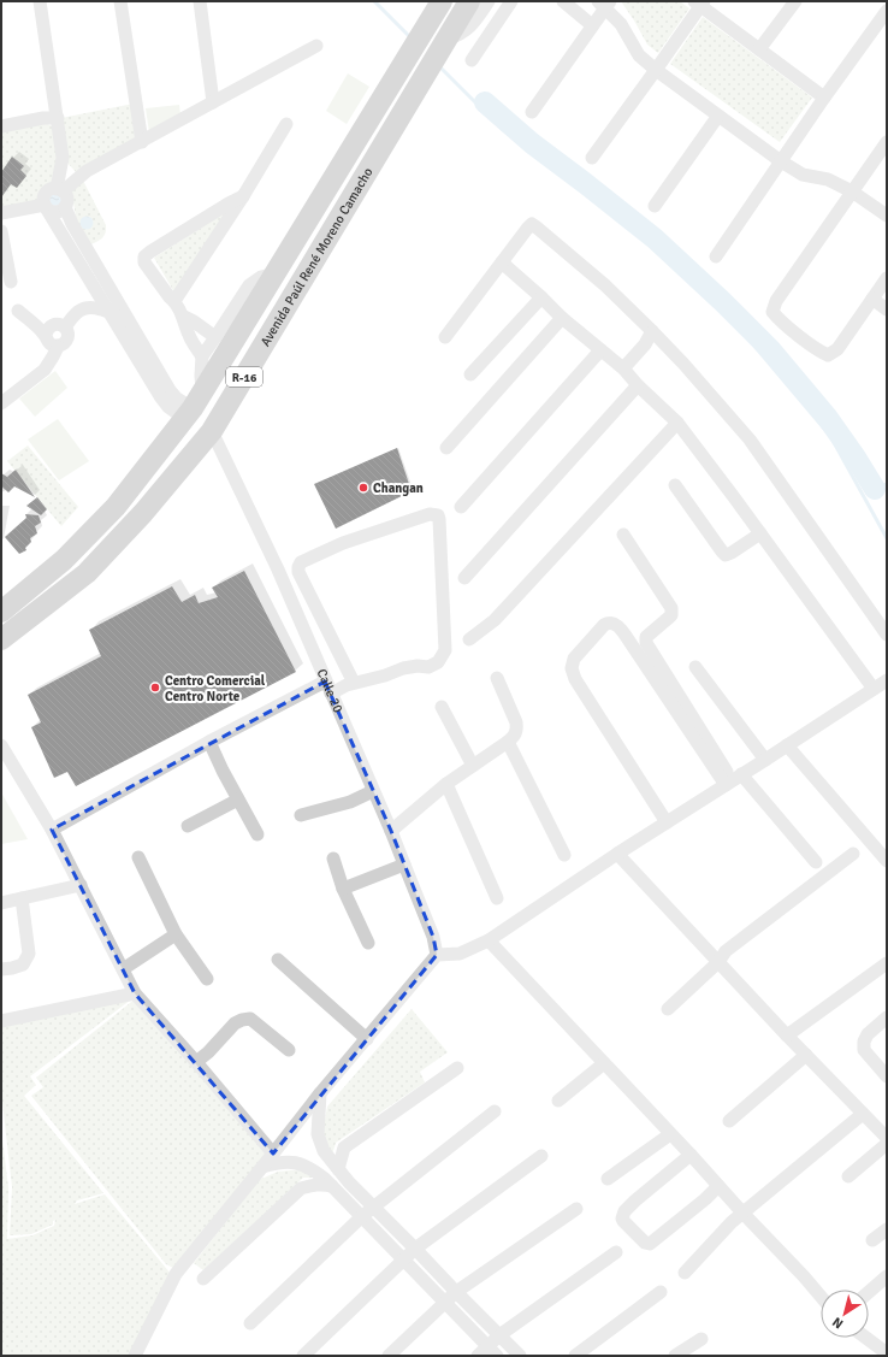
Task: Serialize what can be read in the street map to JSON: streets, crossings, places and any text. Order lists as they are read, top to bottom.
{
  "streets": {
    "main road": ["Avenida Paúl René Moreno Camacho", "R-16"],
    "street": ["Calle 20"]
  },
  "crossings": [
    ["Avenida Paúl René Moreno Camacho", "Calle 20"]
  ],
  "places": ["Changan", "Centro Comercial Centro Norte"],
  "north": "bottom left"
}
